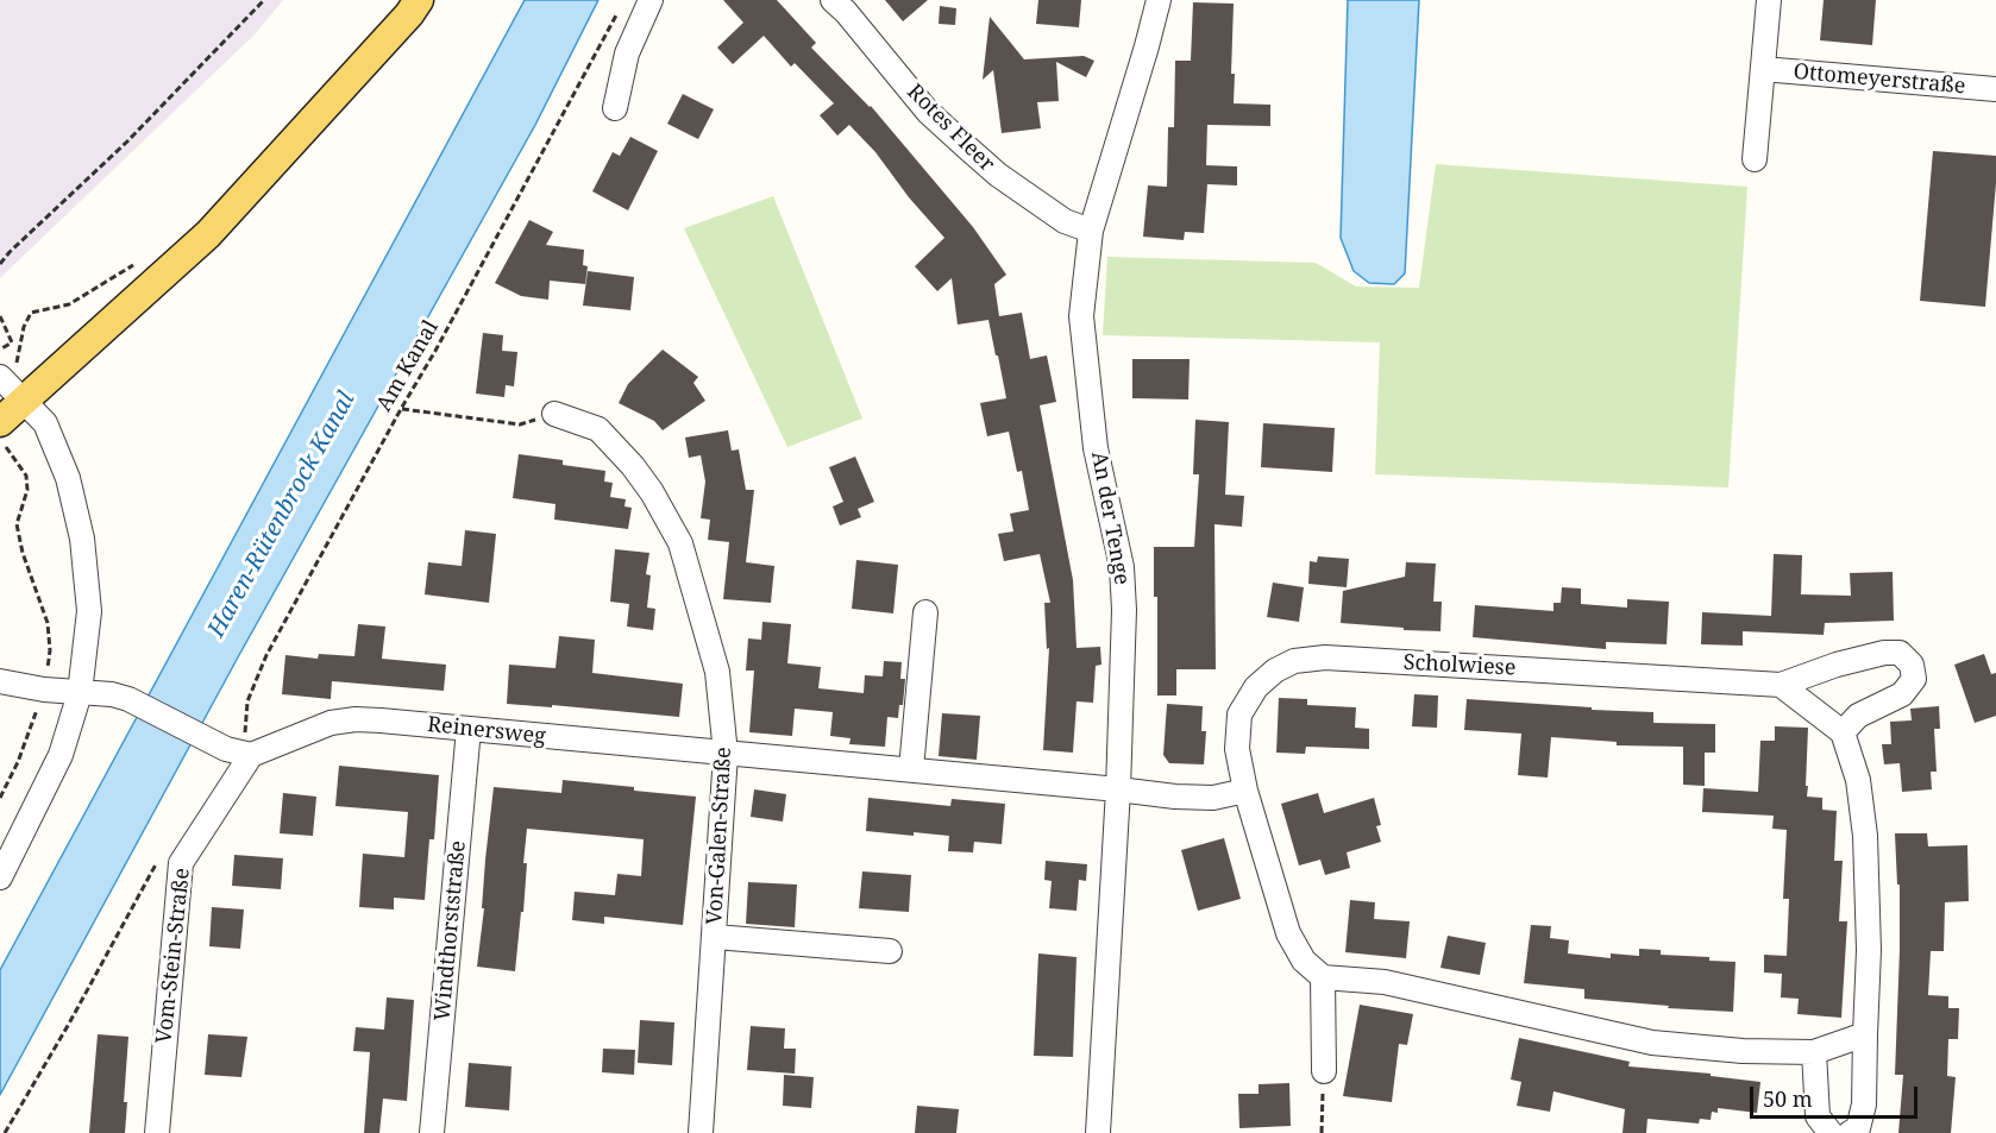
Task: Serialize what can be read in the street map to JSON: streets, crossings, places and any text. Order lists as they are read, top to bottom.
{
  "streets": {
    "street": [
      "Ottomeyerstraße",
      "Rotes Fleer",
      "An der Tenge",
      "Scholwiese",
      "Reinersweg",
      "Von-Galen-Straße",
      "Windthorststraße",
      "Vom-Stein-Straße"
    ],
    "path": ["Am Kanal"]
  },
  "crossings": [
    ["Rotes Fleer", "An der Tenge"],
    ["Am Kanal", "Reinersweg"],
    ["Am Kanal", "Vom-Stein-Straße"],
    ["An der Tenge", "Reinersweg"],
    ["Reinersweg", "Von-Galen-Straße"],
    ["Reinersweg", "Windthorststraße"],
    ["Reinersweg", "Vom-Stein-Straße"]
  ],
  "water": ["Haren-Rütenbrock Kanal"],
  "scale_bar": "50 m"
}
